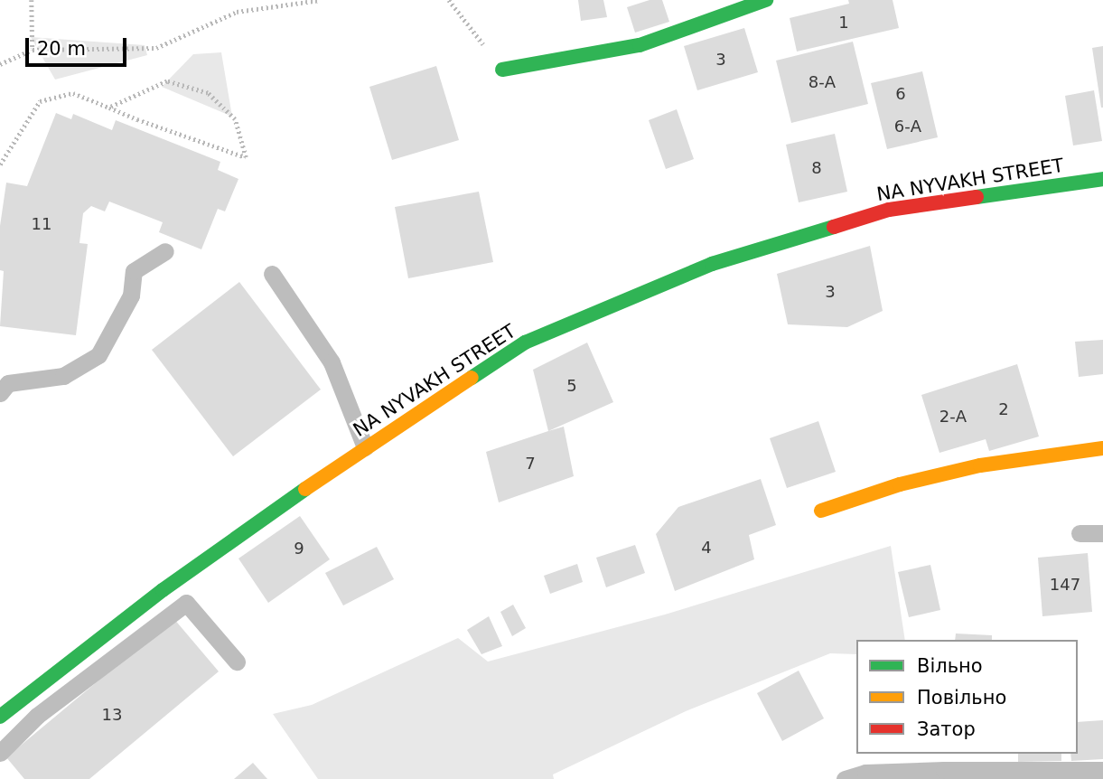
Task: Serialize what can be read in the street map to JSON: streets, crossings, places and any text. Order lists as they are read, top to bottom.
{
  "streets": {
    "street": ["NA NYVAKH STREET"]
  },
  "house_numbers": [
    "1",
    "3",
    "8-А",
    "6",
    "6-А",
    "8",
    "11",
    "3",
    "5",
    "2",
    "2-А",
    "7",
    "4",
    "9",
    "147",
    "13"
  ],
  "legend": ["Вільно", "Повільно", "Затор"],
  "scale_bar": "20 m"
}
